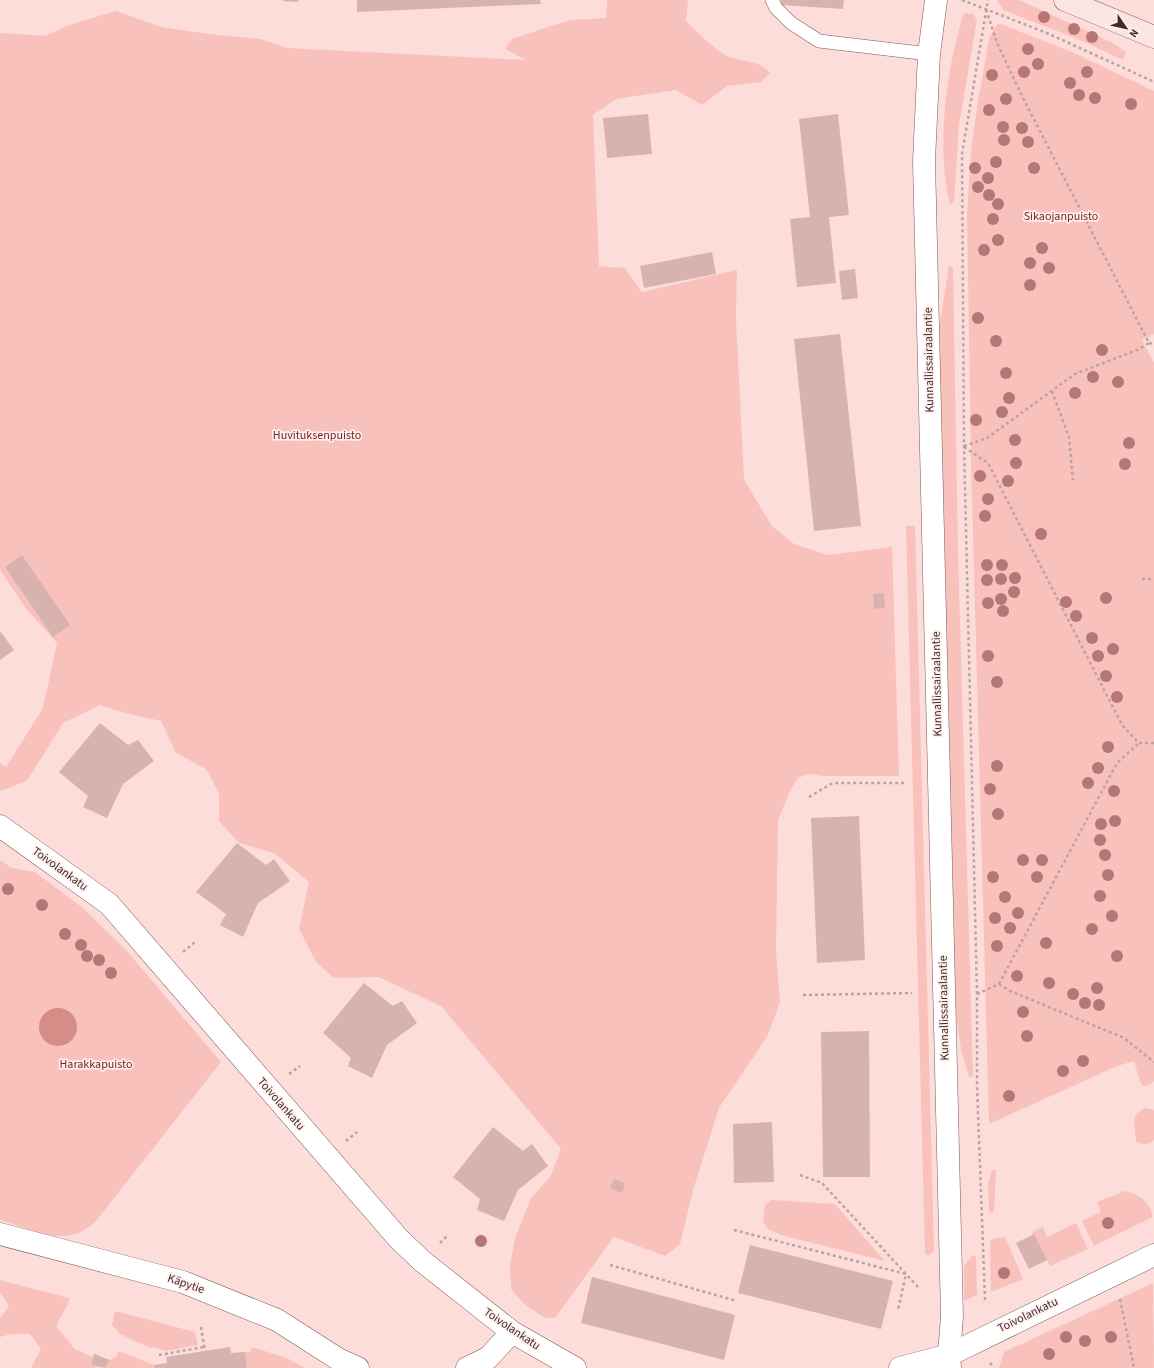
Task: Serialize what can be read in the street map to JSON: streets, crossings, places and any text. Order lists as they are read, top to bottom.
{
  "streets": {
    "street": ["Kunnallissairaalantie", "Toivolankatu", "Käpytie"]
  },
  "crossings": [
    ["Kunnallissairaalantie", "Toivolankatu"]
  ],
  "parks": ["Sikaojanpuisto", "Huvituksenpuisto", "Harakkapuisto"],
  "north": "bottom right"
}
